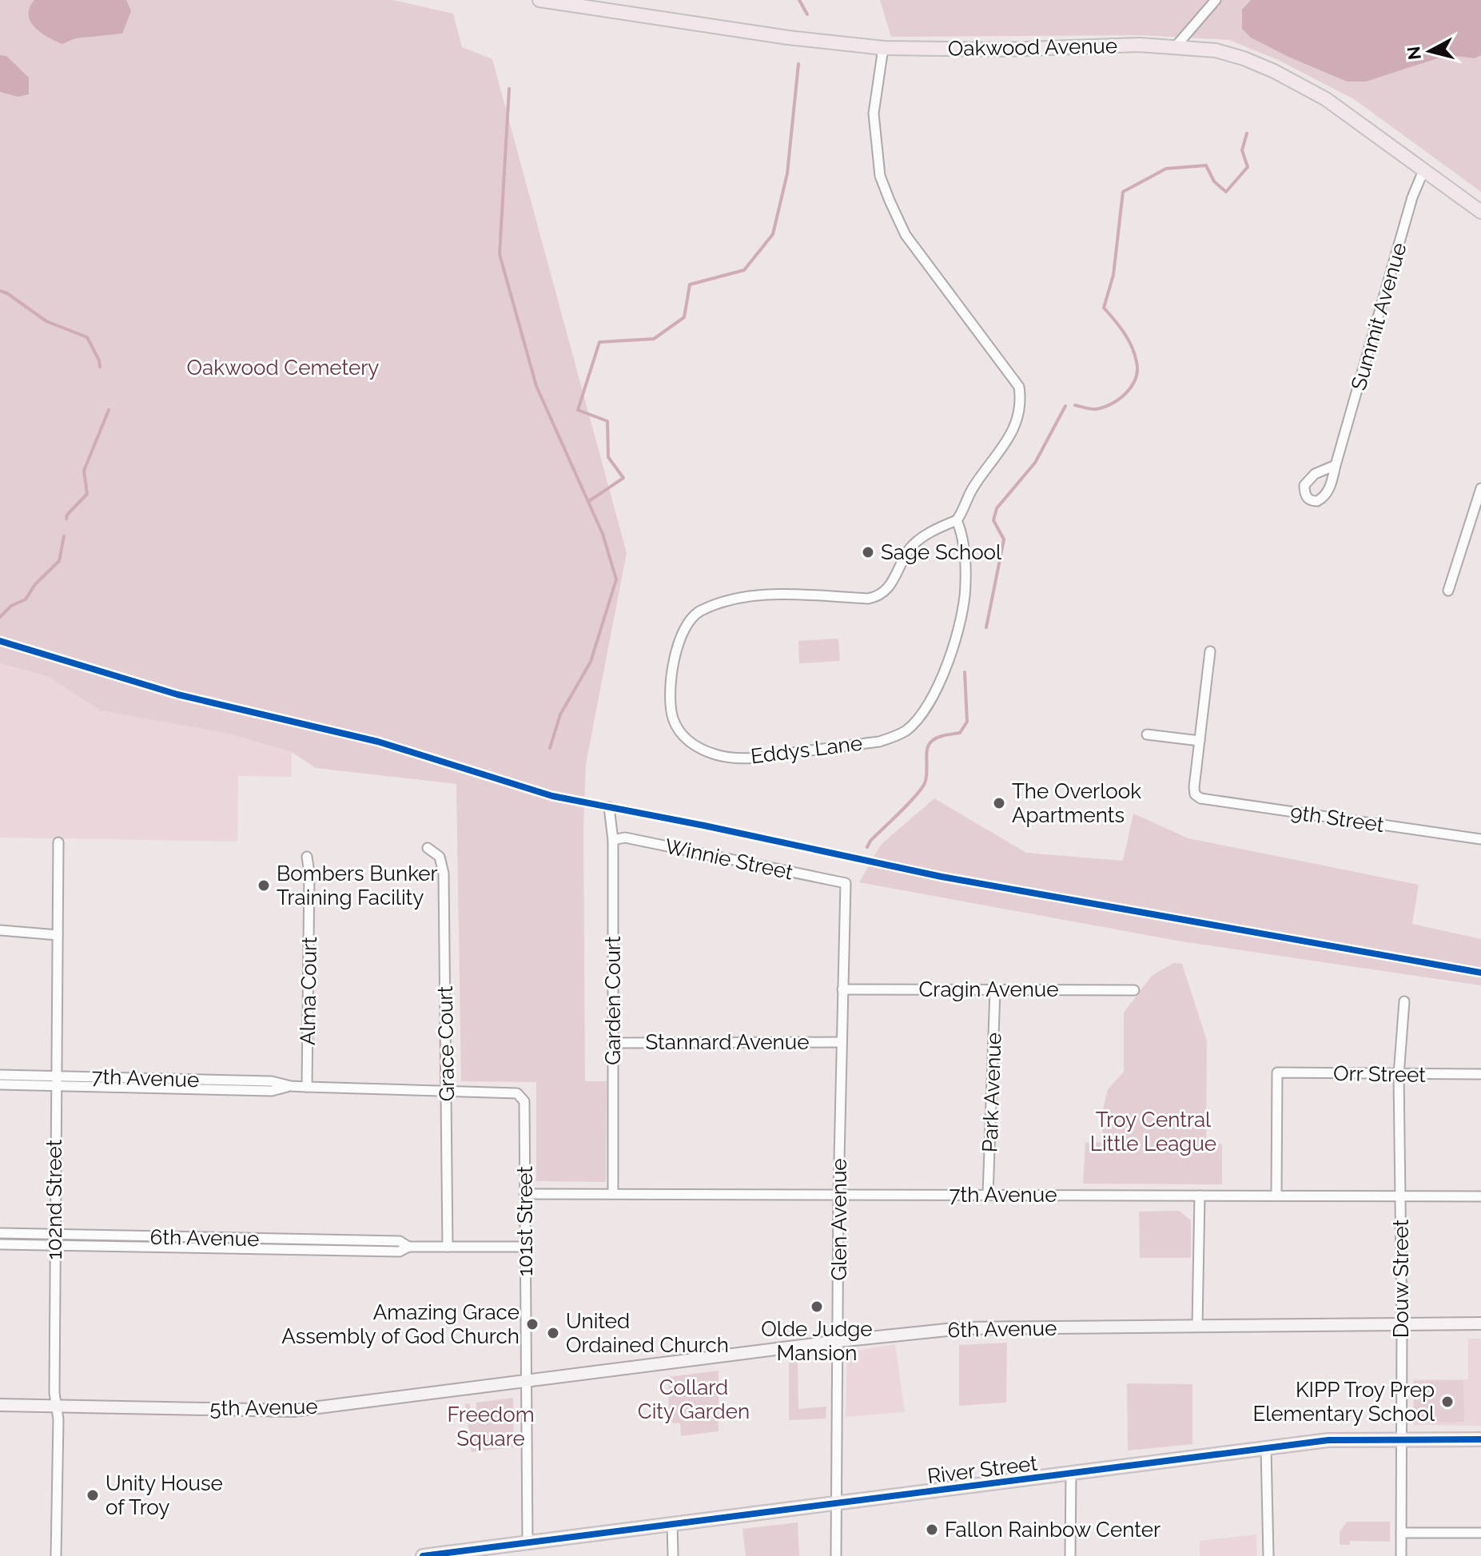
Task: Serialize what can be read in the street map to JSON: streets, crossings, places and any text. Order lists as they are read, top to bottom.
{
  "streets": {
    "main road": ["Oakwood Avenue", "River Street"],
    "street": [
      "Summit Avenue",
      "Eddys Lane",
      "9th Street",
      "Winnie Street",
      "Cragin Avenue",
      "Alma Court",
      "Garden Court",
      "Stannard Avenue",
      "Grace Court",
      "Orr Street",
      "7th Avenue",
      "Park Avenue",
      "102nd Street",
      "Glen Avenue",
      "101st Street",
      "6th Avenue",
      "Douw Street",
      "5th Avenue"
    ]
  },
  "crossings": [
    ["Oakwood Avenue", "Summit Avenue"],
    ["Winnie Street", "Garden Court"],
    ["Winnie Street", "Glen Avenue"],
    ["Cragin Avenue", "Park Avenue"],
    ["Cragin Avenue", "Glen Avenue"],
    ["Alma Court", "7th Avenue"],
    ["Garden Court", "Stannard Avenue"],
    ["Garden Court", "7th Avenue"],
    ["Stannard Avenue", "Glen Avenue"],
    ["Grace Court", "7th Avenue"],
    ["Grace Court", "6th Avenue"],
    ["Orr Street", "7th Avenue"],
    ["Orr Street", "Douw Street"],
    ["7th Avenue", "Park Avenue"],
    ["7th Avenue", "102nd Street"],
    ["7th Avenue", "Glen Avenue"],
    ["7th Avenue", "101st Street"],
    ["7th Avenue", "Douw Street"],
    ["102nd Street", "6th Avenue"],
    ["102nd Street", "5th Avenue"],
    ["Glen Avenue", "6th Avenue"],
    ["Glen Avenue", "River Street"],
    ["101st Street", "6th Avenue"],
    ["101st Street", "5th Avenue"],
    ["101st Street", "River Street"],
    ["6th Avenue", "Douw Street"],
    ["6th Avenue", "5th Avenue"],
    ["Douw Street", "River Street"]
  ],
  "parks": [
    "Oakwood Cemetery",
    "Troy Central Little League",
    "Collard City Garden",
    "Freedom Square"
  ],
  "places": [
    "Sage School",
    "The Overlook Apartments",
    "Bombers Bunker Training Facility",
    "Olde Judge Mansion",
    "Amazing Grace Assembly of God Church",
    "United Ordained Church",
    "KIPP Troy Prep Elementary School",
    "Unity House of Troy",
    "Fallon Rainbow Center"
  ],
  "north": "left"
}
